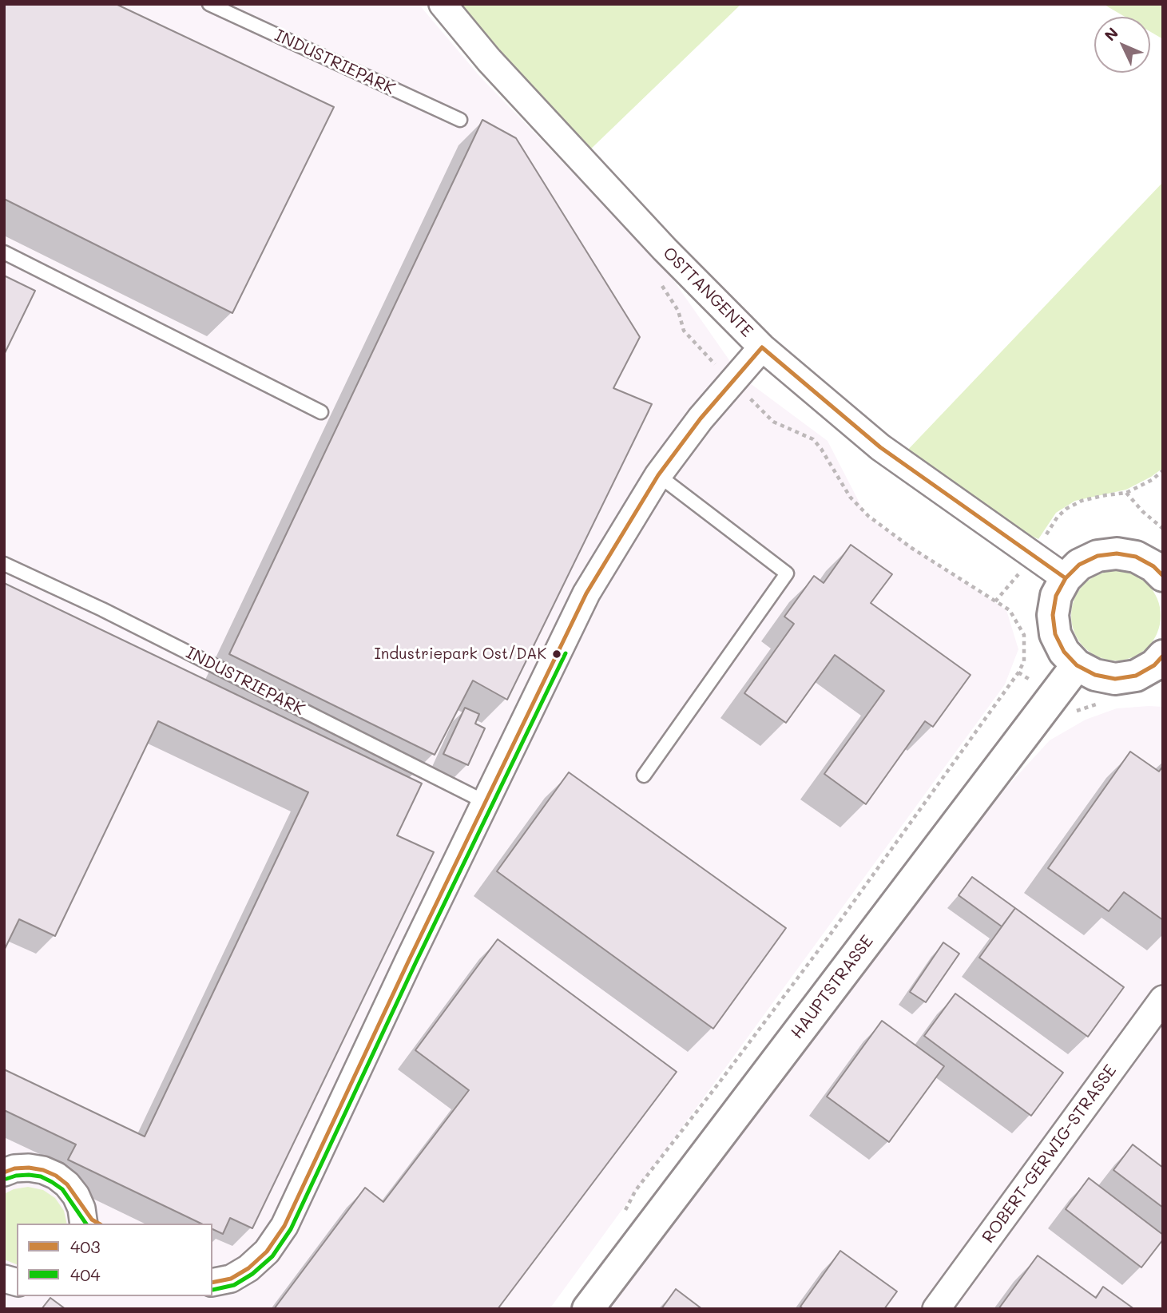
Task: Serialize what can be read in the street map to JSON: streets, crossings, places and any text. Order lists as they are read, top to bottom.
{
  "streets": {
    "main road": ["HAUPTSTRASSE"],
    "street": ["OSTTANGENTE", "ROBERT-GERWIG-STRASSE"],
    "lane": ["INDUSTRIEPARK"]
  },
  "places": ["Industriepark Ost/DAK"],
  "lines": ["transit line 403", "transit line 404"],
  "legend": ["403", "404"],
  "north": "top left"
}
